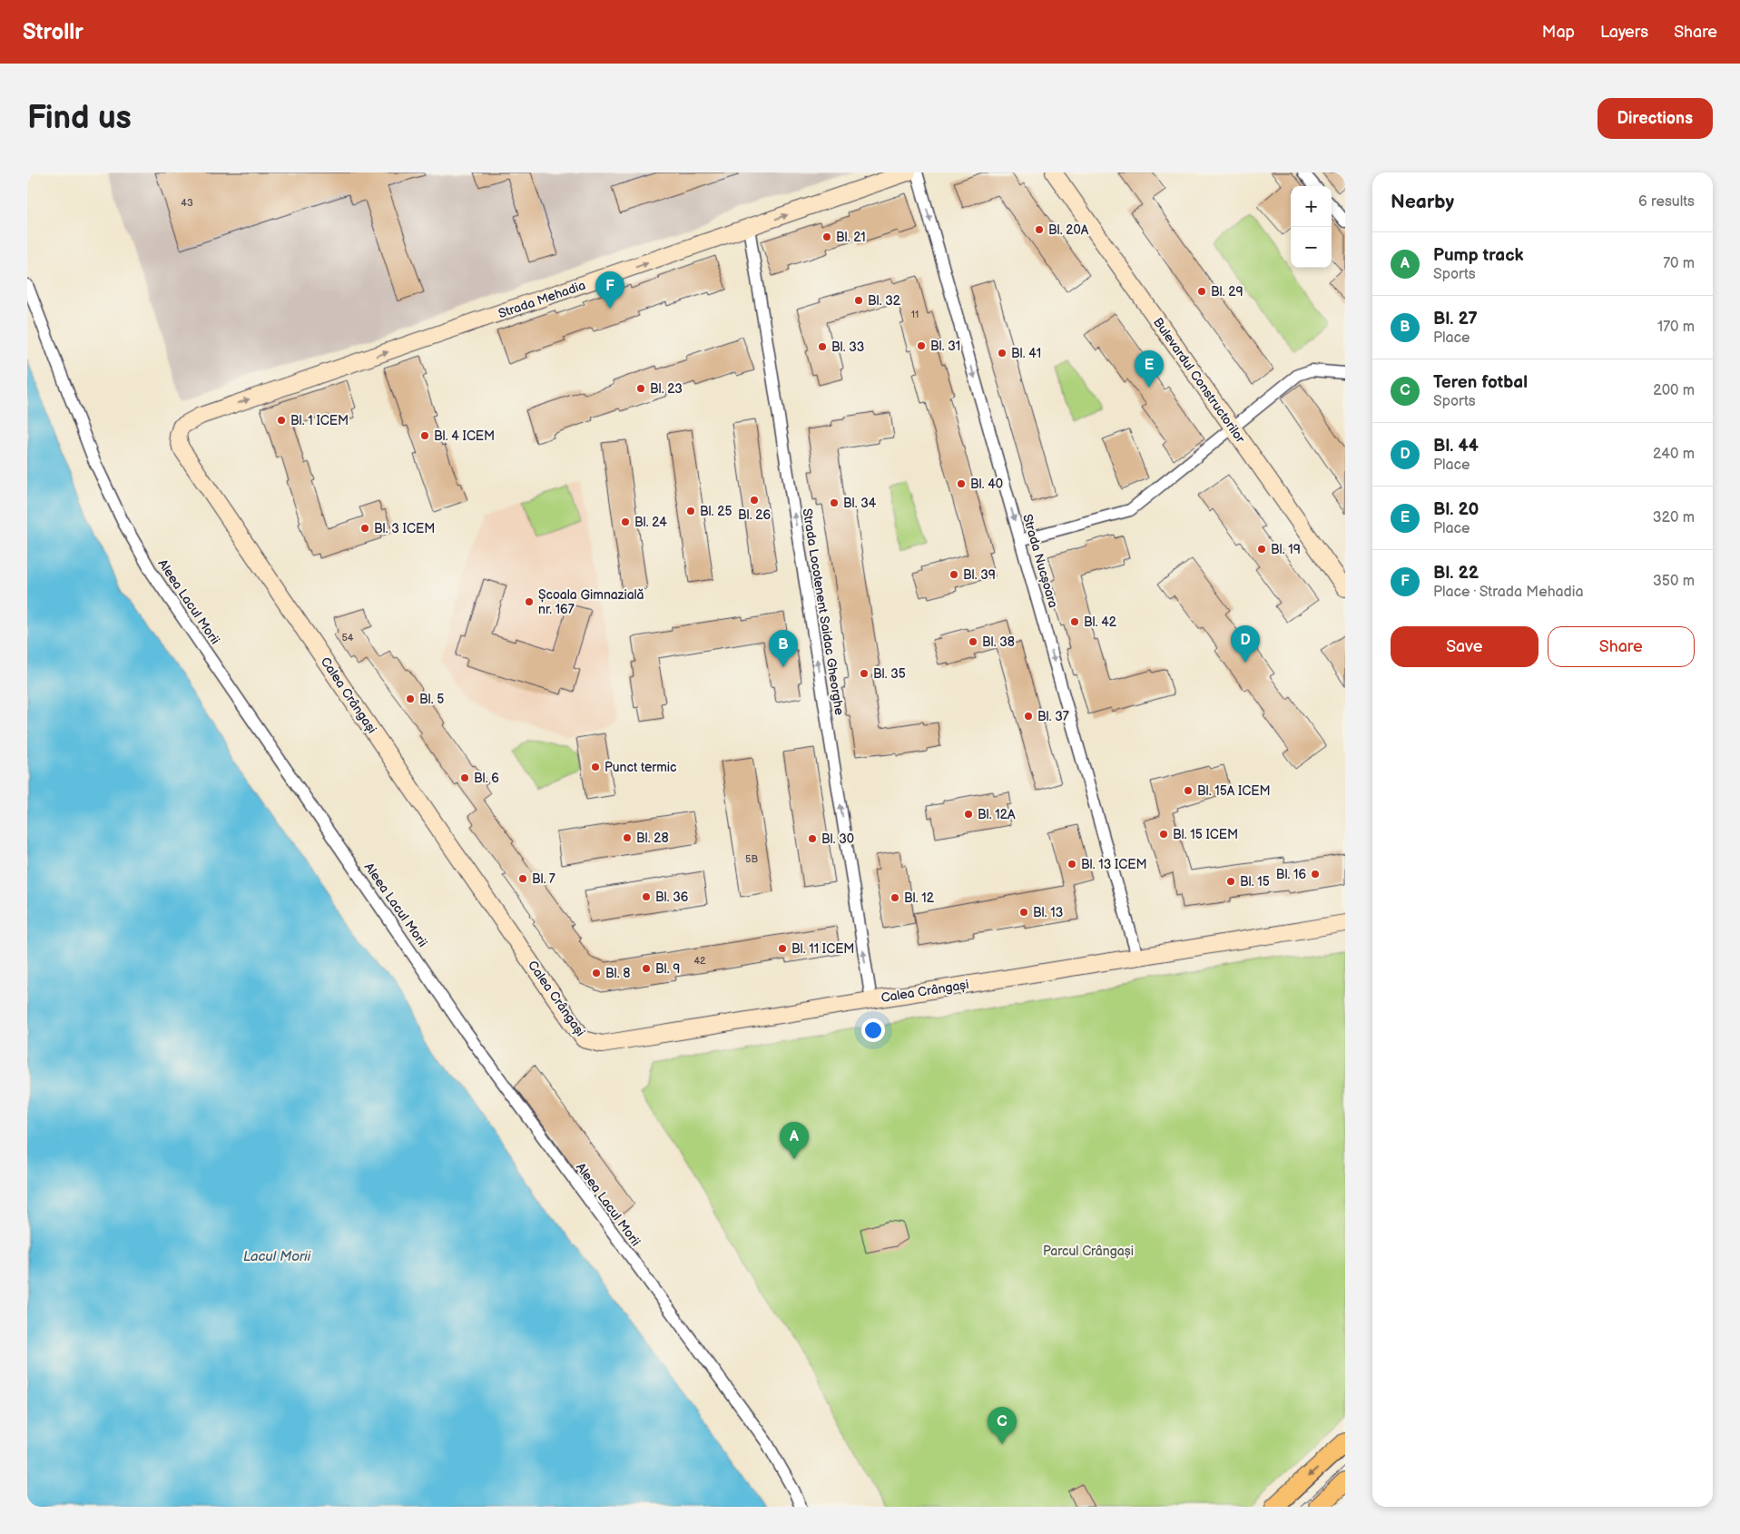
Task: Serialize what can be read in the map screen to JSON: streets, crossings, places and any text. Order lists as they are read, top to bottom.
{
  "streets": {
    "street": [
      "Strada Mehadia",
      "Bulevardul Constructorilor",
      "Strada Nucșoara",
      "Aleea Lacul Morii",
      "Strada Locotenent Saidac Gheorghe",
      "Calea Crângași"
    ]
  },
  "crossings": [
    ["Strada Mehadia", "Strada Locotenent Saidac Gheorghe"],
    ["Strada Mehadia", "Calea Crângași"],
    ["Strada Nucșoara", "Calea Crângași"],
    ["Strada Locotenent Saidac Gheorghe", "Calea Crângași"]
  ],
  "one_way": ["Strada Mehadia", "Strada Nucșoara", "Strada Locotenent Saidac Gheorghe"],
  "water": ["Lacul Morii"],
  "parks": ["Parcul Crângași"],
  "places": [
    "Bl. 20A",
    "Bl. 21",
    "Bl. 29",
    "Bl. 32",
    "Bl. 31",
    "Bl. 33",
    "Bl. 41",
    "Bl. 23",
    "Bl. 1 ICEM",
    "Bl. 4 ICEM",
    "Bl. 40",
    "Bl. 26",
    "Bl. 34",
    "Bl. 25",
    "Bl. 24",
    "Bl. 3 ICEM",
    "Bl. 19",
    "Bl. 39",
    "Școala Gimnazială nr. 167",
    "Bl. 42",
    "Bl. 38",
    "Bl. 35",
    "Bl. 5",
    "Bl. 37",
    "Punct termic",
    "Bl. 6",
    "Bl. 15A ICEM",
    "Bl. 12A",
    "Bl. 15 ICEM",
    "Bl. 28",
    "Bl. 30",
    "Bl. 13 ICEM",
    "Bl. 16",
    "Bl. 7",
    "Bl. 15",
    "Bl. 36",
    "Bl. 12",
    "Bl. 13",
    "Bl. 11 ICEM",
    "Bl. 9",
    "Bl. 8"
  ],
  "house_numbers": [
    "43",
    "11",
    "54",
    "5B",
    "42"
  ],
  "page": {
    "header": "Strollr",
    "nav": ["Map", "Layers", "Share"],
    "buttons": [
      "Directions",
      ["Save", "Share"]
    ],
    "title": "Find us",
    "heading": ["Nearby", "6 results"],
    "map_buttons": ["+", "−"],
    "list": [
      {
        "mark": "A",
        "name": "Pump track",
        "note": "Sports",
        "value": "70 m"
      },
      {
        "mark": "B",
        "name": "Bl. 27",
        "note": "Place",
        "value": "170 m"
      },
      {
        "mark": "C",
        "name": "Teren fotbal",
        "note": "Sports",
        "value": "200 m"
      },
      {
        "mark": "D",
        "name": "Bl. 44",
        "note": "Place",
        "value": "240 m"
      },
      {
        "mark": "E",
        "name": "Bl. 20",
        "note": "Place",
        "value": "320 m"
      },
      {
        "mark": "F",
        "name": "Bl. 22",
        "note": "Place · Strada Mehadia",
        "value": "350 m"
      }
    ],
    "pins": [
      "F",
      "E",
      "D",
      "B",
      "A",
      "C"
    ]
  }
}
